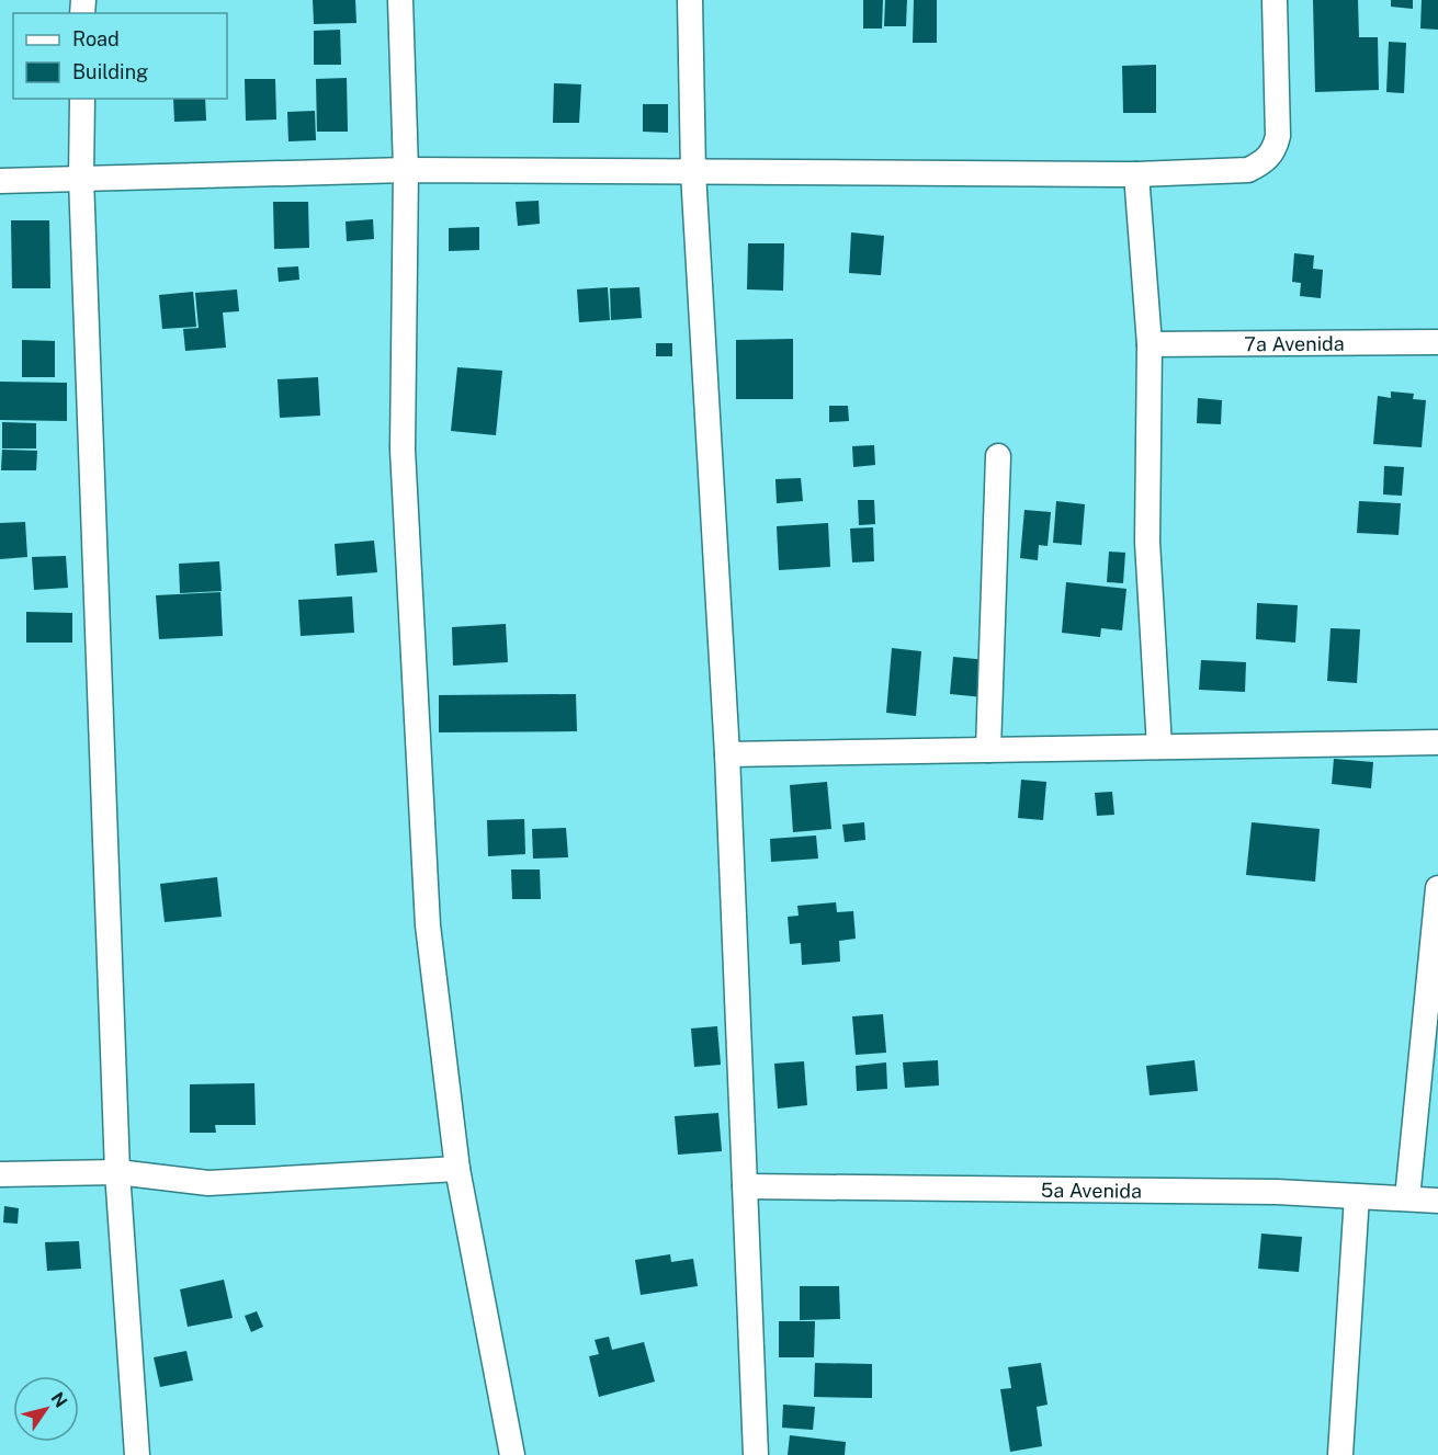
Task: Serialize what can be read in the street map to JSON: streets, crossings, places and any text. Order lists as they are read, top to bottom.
{
  "streets": {
    "street": ["7a Avenida", "5a Avenida"]
  },
  "legend": ["Road", "Building"],
  "north": "top right"
}
